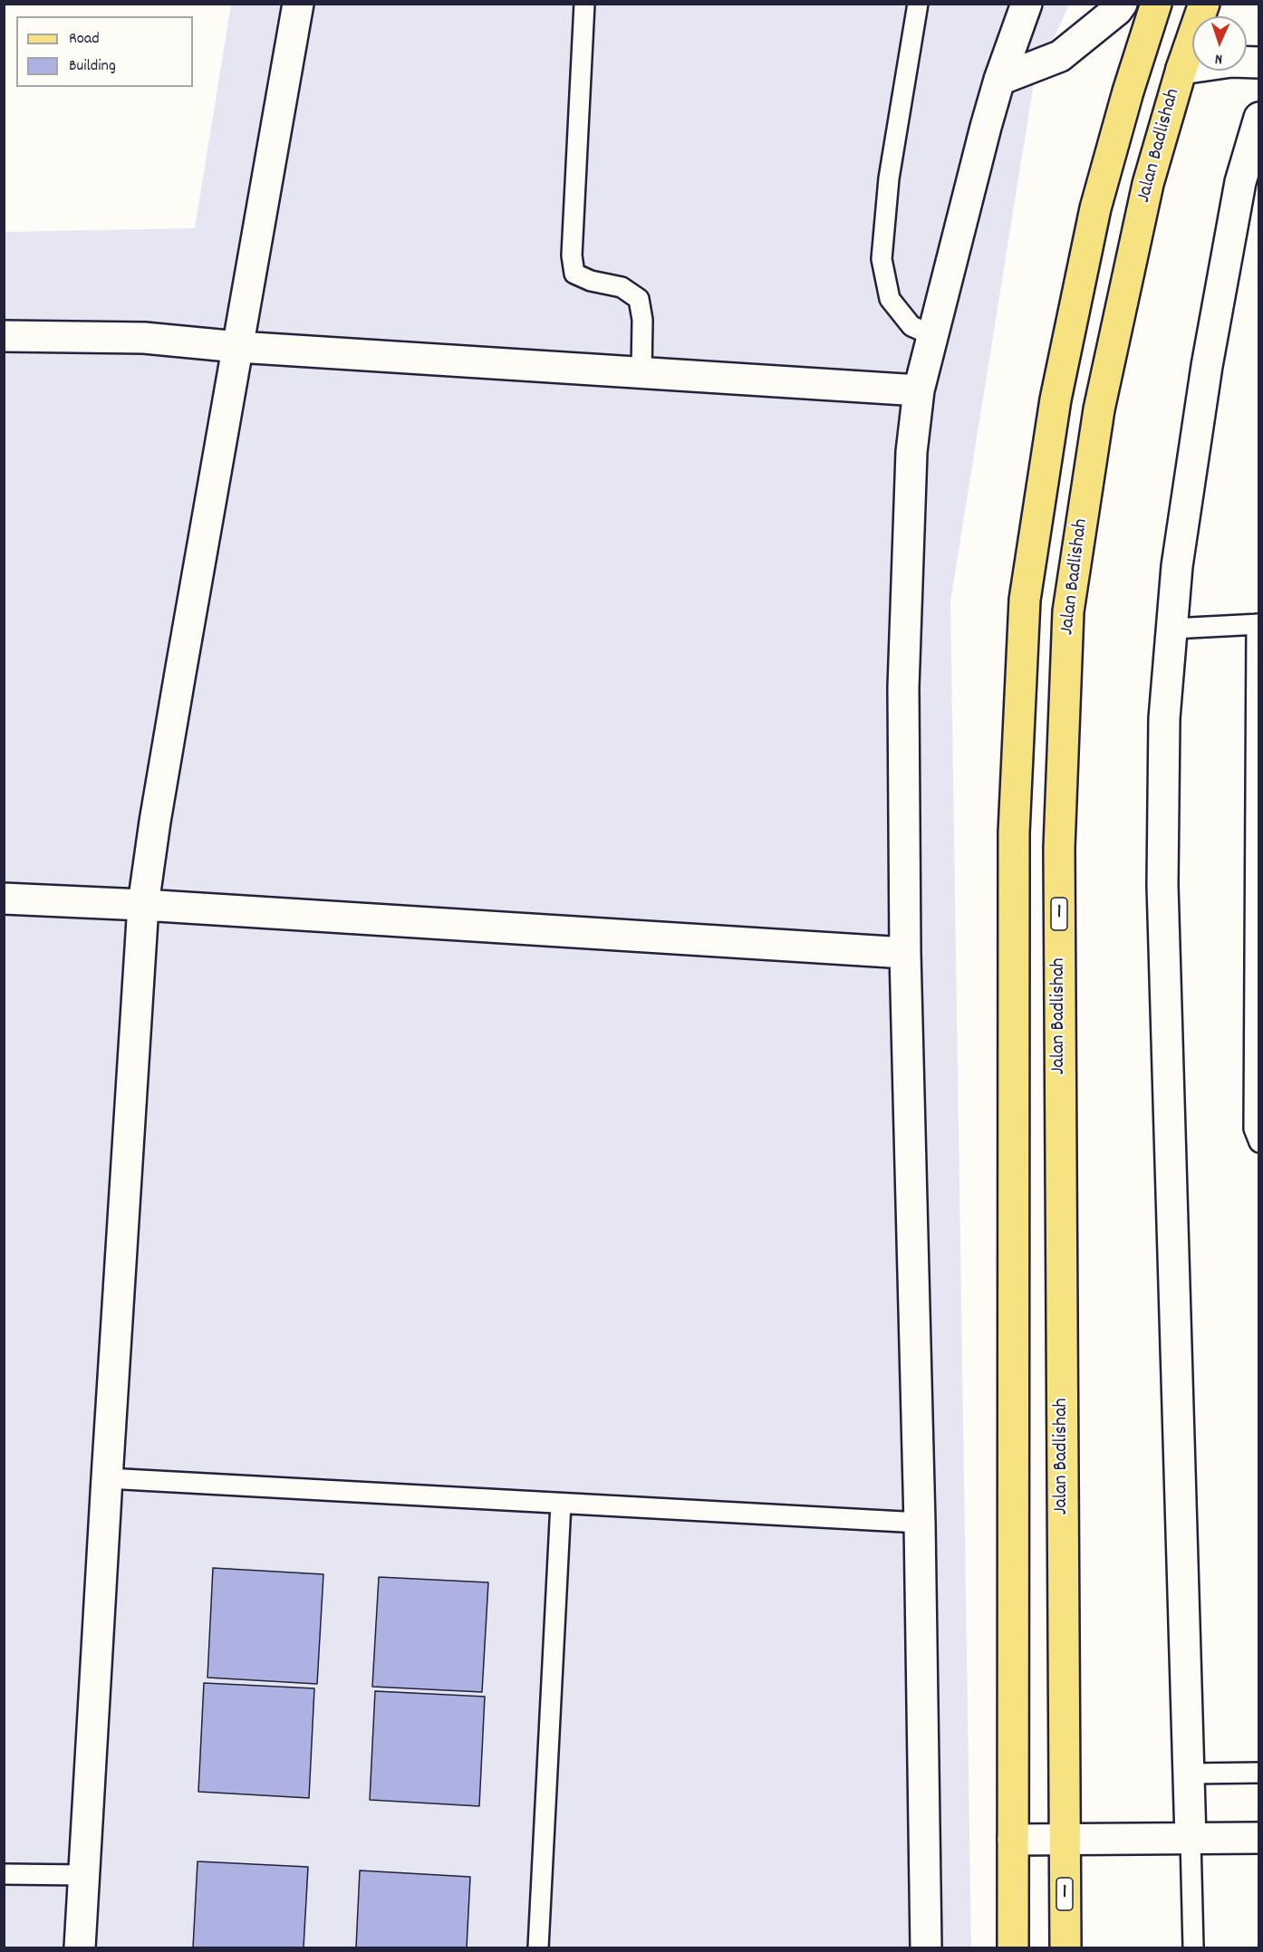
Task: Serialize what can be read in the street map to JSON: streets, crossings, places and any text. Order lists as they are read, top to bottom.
{
  "streets": {
    "main road": ["Jalan Badlishah", "1"]
  },
  "legend": ["Road", "Building"],
  "north": "bottom"
}
